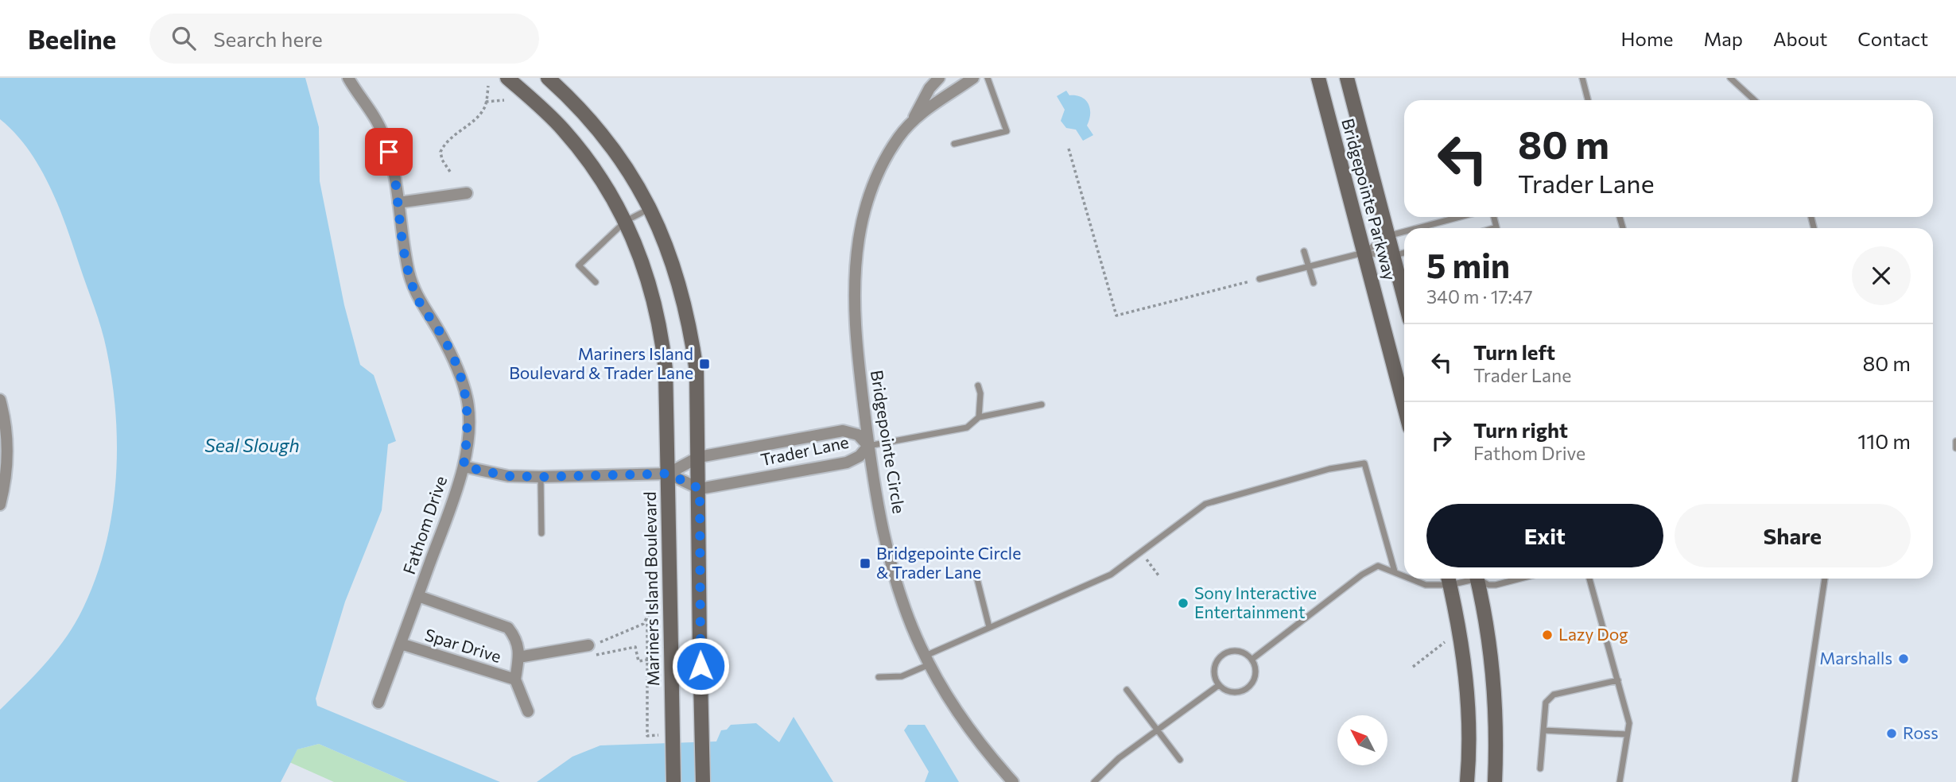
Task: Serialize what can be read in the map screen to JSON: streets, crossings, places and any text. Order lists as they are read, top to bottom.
{
  "streets": {
    "main road": ["Bridgepointe Parkway", "Mariners Island Boulevard"],
    "street": [
      "Bridgepointe Circle",
      "Trader Lane",
      "Fathom Drive",
      "Spar Drive"
    ]
  },
  "crossings": [
    ["Bridgepointe Circle", "Trader Lane"],
    ["Trader Lane", "Fathom Drive"],
    ["Trader Lane", "Mariners Island Boulevard"],
    ["Fathom Drive", "Spar Drive"]
  ],
  "water": ["Seal Slough"],
  "places": {
    "transit": ["Mariners Island Boulevard & Trader Lane", "Bridgepointe Circle & Trader Lane"],
    "other": [
      "Sony Interactive Entertainment",
      "Lazy Dog",
      "Marshalls",
      "Ross"
    ]
  },
  "north": "top left",
  "page": {
    "header": "Beeline",
    "search": "Search here",
    "nav": [
      "Home",
      "Map",
      "About",
      "Contact"
    ],
    "turn": ["80 m", "Trader Lane"],
    "heading": ["5 min", "340 m · 17:47"],
    "list": [
      {
        "name": "Turn left",
        "note": "Trader Lane",
        "value": "80 m"
      },
      {
        "name": "Turn right",
        "note": "Fathom Drive",
        "value": "110 m"
      }
    ],
    "buttons": ["Exit", "Share"]
  }
}
